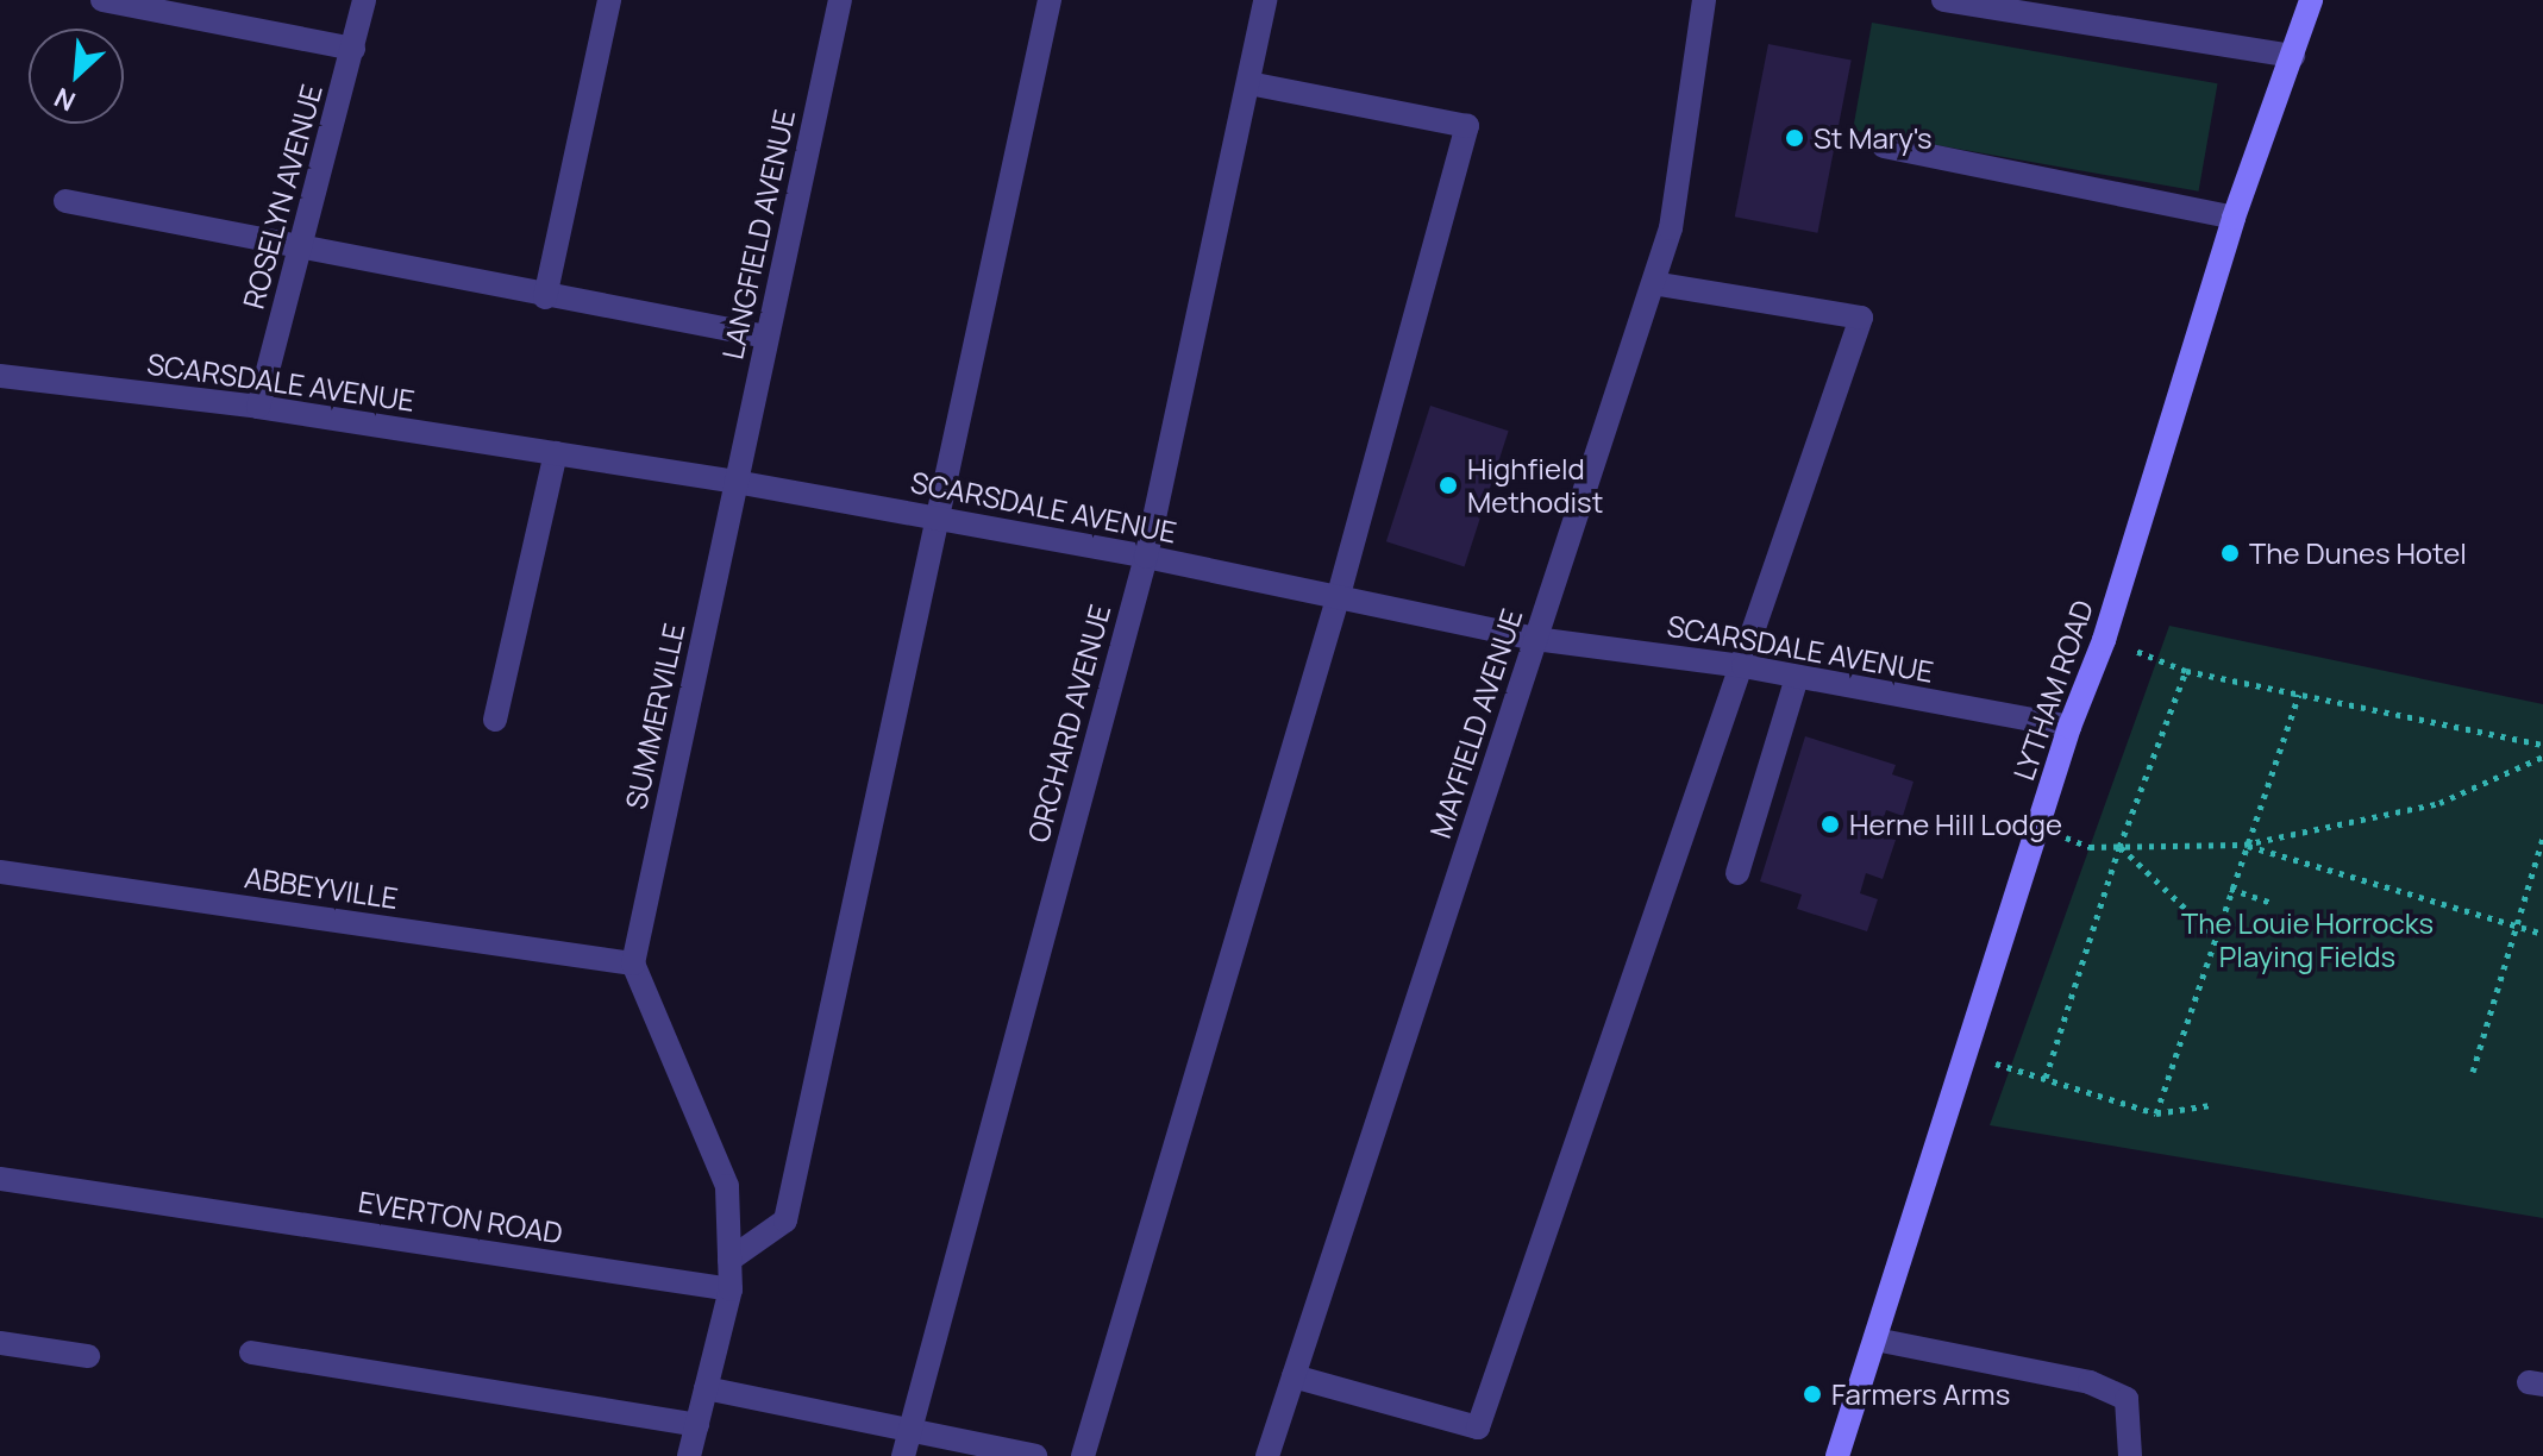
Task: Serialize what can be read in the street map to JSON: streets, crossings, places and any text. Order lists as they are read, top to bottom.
{
  "streets": {
    "main road": ["LYTHAM ROAD"],
    "street": [
      "ROSELYN AVENUE",
      "LANGFIELD AVENUE",
      "SCARSDALE AVENUE",
      "SUMMERVILLE",
      "ORCHARD AVENUE",
      "MAYFIELD AVENUE",
      "ABBEYVILLE",
      "EVERTON ROAD"
    ]
  },
  "crossings": [
    ["ROSELYN AVENUE", "SCARSDALE AVENUE"],
    ["LANGFIELD AVENUE", "SCARSDALE AVENUE"],
    ["LANGFIELD AVENUE", "SUMMERVILLE"],
    ["SCARSDALE AVENUE", "LYTHAM ROAD"],
    ["SCARSDALE AVENUE", "SUMMERVILLE"],
    ["SCARSDALE AVENUE", "ORCHARD AVENUE"],
    ["SCARSDALE AVENUE", "MAYFIELD AVENUE"],
    ["SUMMERVILLE", "ABBEYVILLE"]
  ],
  "parks": ["The Louie Horrocks Playing Fields"],
  "places": [
    "St Mary's",
    "Highfield Methodist",
    "The Dunes Hotel",
    "Herne Hill Lodge",
    "Farmers Arms"
  ],
  "north": "bottom left"
}
